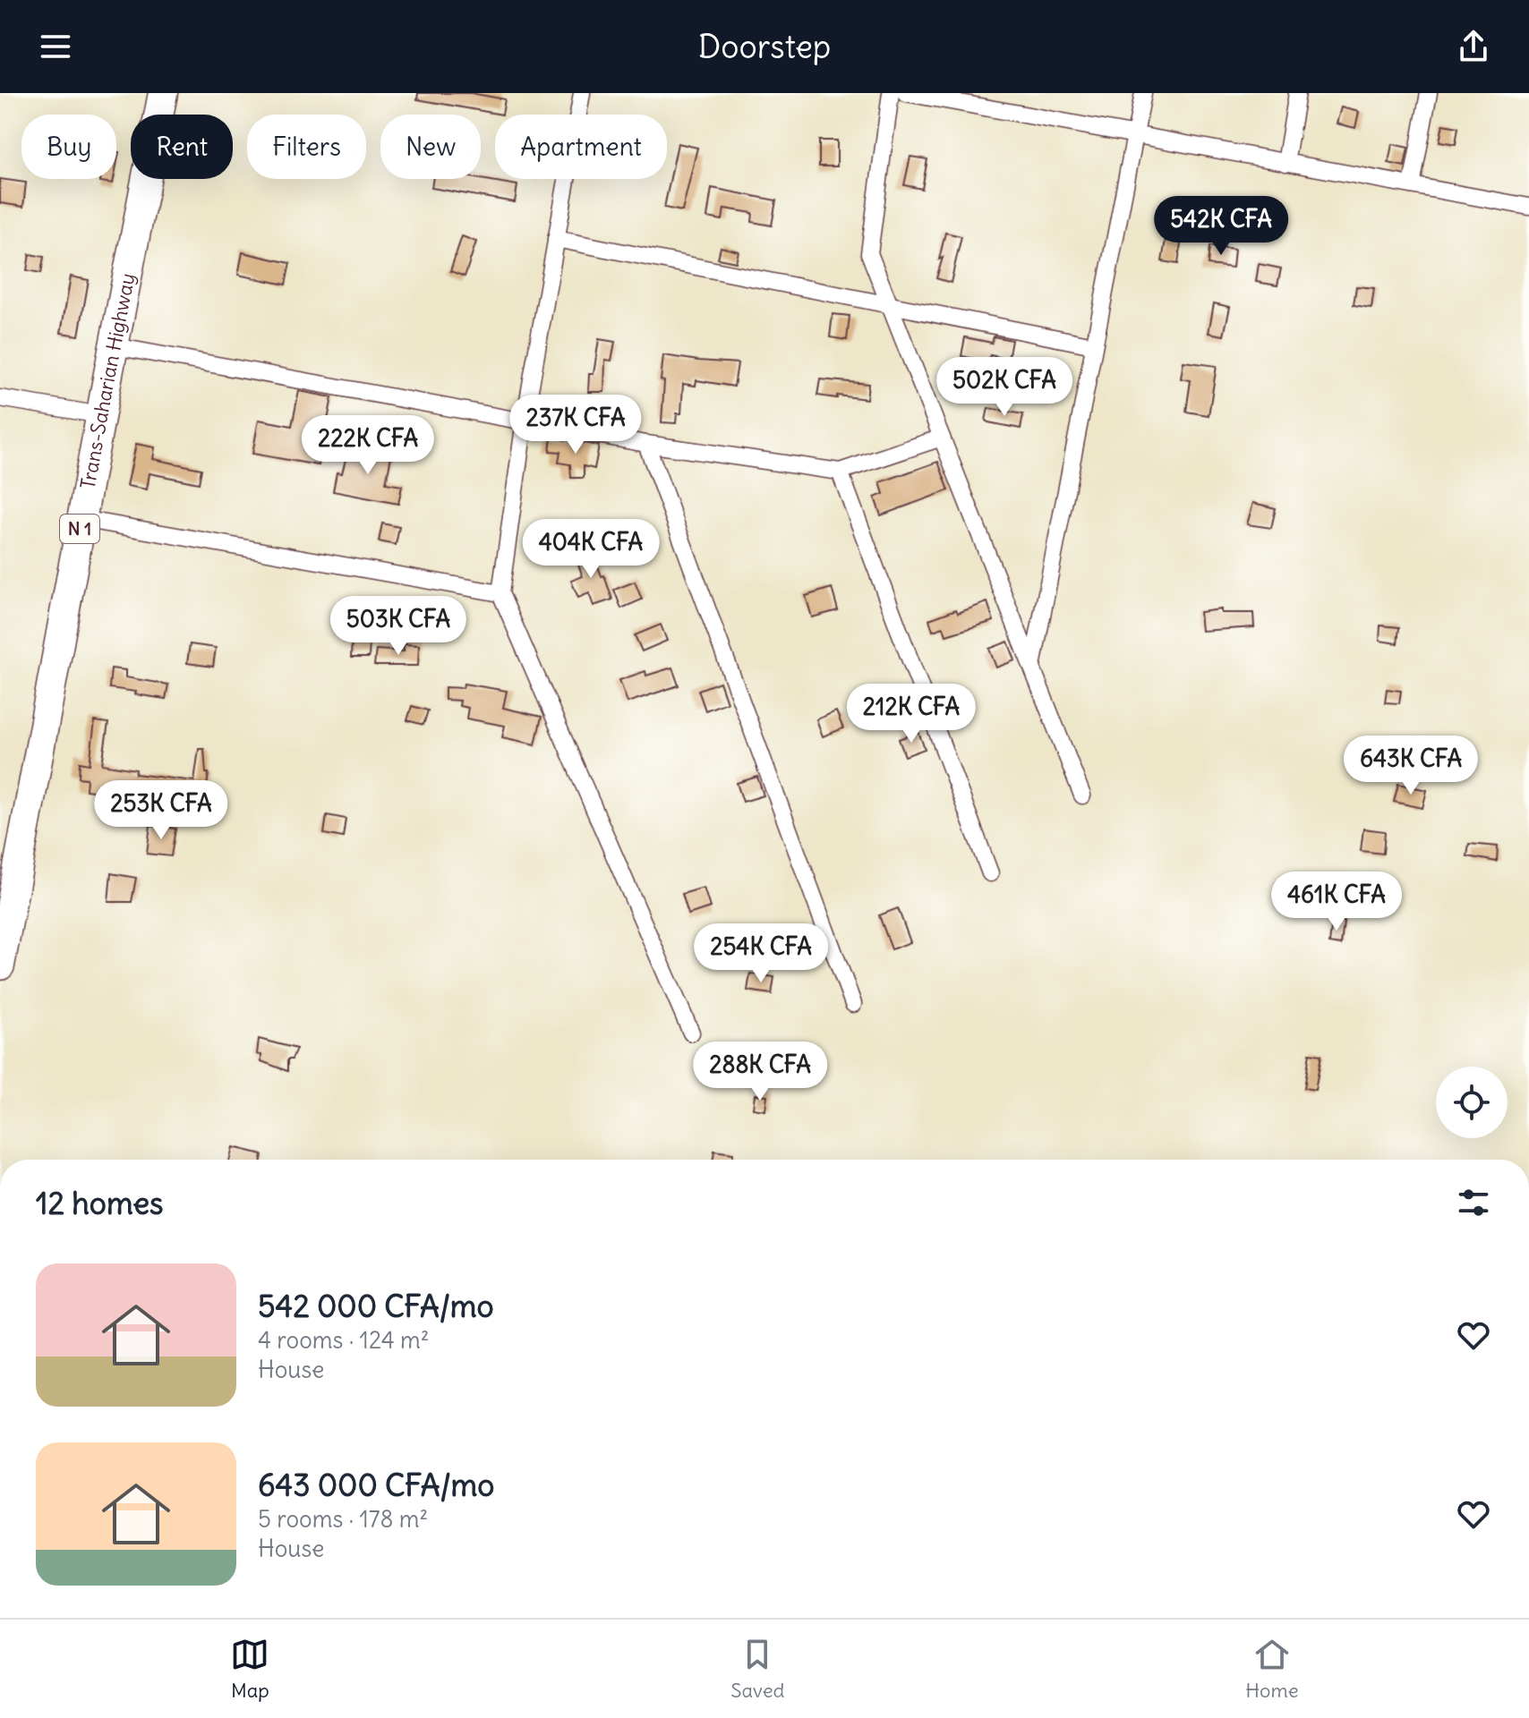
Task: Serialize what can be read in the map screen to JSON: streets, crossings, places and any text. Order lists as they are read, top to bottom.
{
  "streets": {
    "highway": ["Trans-Saharian Highway", "N 1"]
  },
  "page": {
    "header": "Doorstep",
    "chip": [
      "Buy",
      "Rent",
      "Filters",
      "New",
      "Apartment"
    ],
    "price": [
      "542K CFA",
      "502K CFA",
      "237K CFA",
      "222K CFA",
      "404K CFA",
      "503K CFA",
      "212K CFA",
      "643K CFA",
      "253K CFA",
      "461K CFA",
      "254K CFA",
      "288K CFA"
    ],
    "heading": "12 homes",
    "list": [
      {
        "name": "542 000 CFA/mo",
        "note": "4 rooms · 124 m² · House"
      },
      {
        "name": "643 000 CFA/mo",
        "note": "5 rooms · 178 m² · House"
      }
    ],
    "tabs": ["Map", "Saved", "Home"]
  }
}
